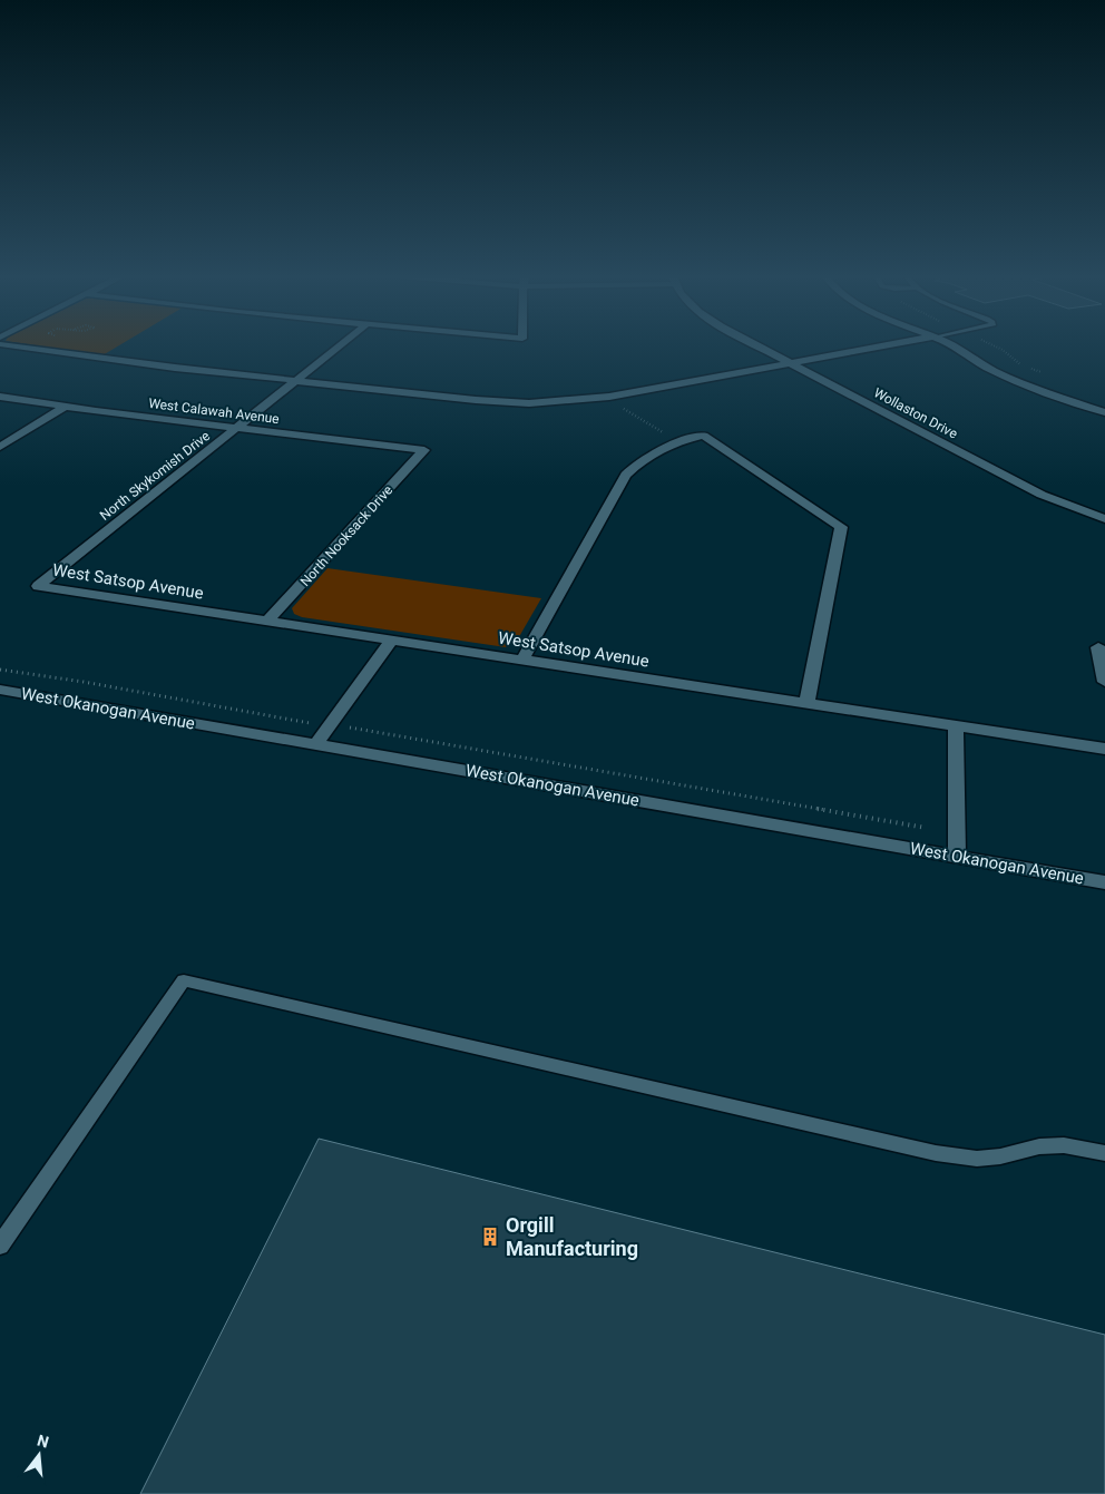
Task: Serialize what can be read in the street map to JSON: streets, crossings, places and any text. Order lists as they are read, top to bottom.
{
  "streets": {
    "street": [
      "West Calawah Avenue",
      "Wollaston Drive",
      "North Skykomish Drive",
      "North Nooksack Drive",
      "West Satsop Avenue",
      "West Okanogan Avenue"
    ]
  },
  "crossings": [
    ["West Calawah Avenue", "North Skykomish Drive"],
    ["West Calawah Avenue", "North Nooksack Drive"],
    ["North Skykomish Drive", "West Satsop Avenue"],
    ["North Nooksack Drive", "West Satsop Avenue"]
  ],
  "places": {
    "building": ["Orgill Manufacturing"]
  },
  "north": "top"
}
